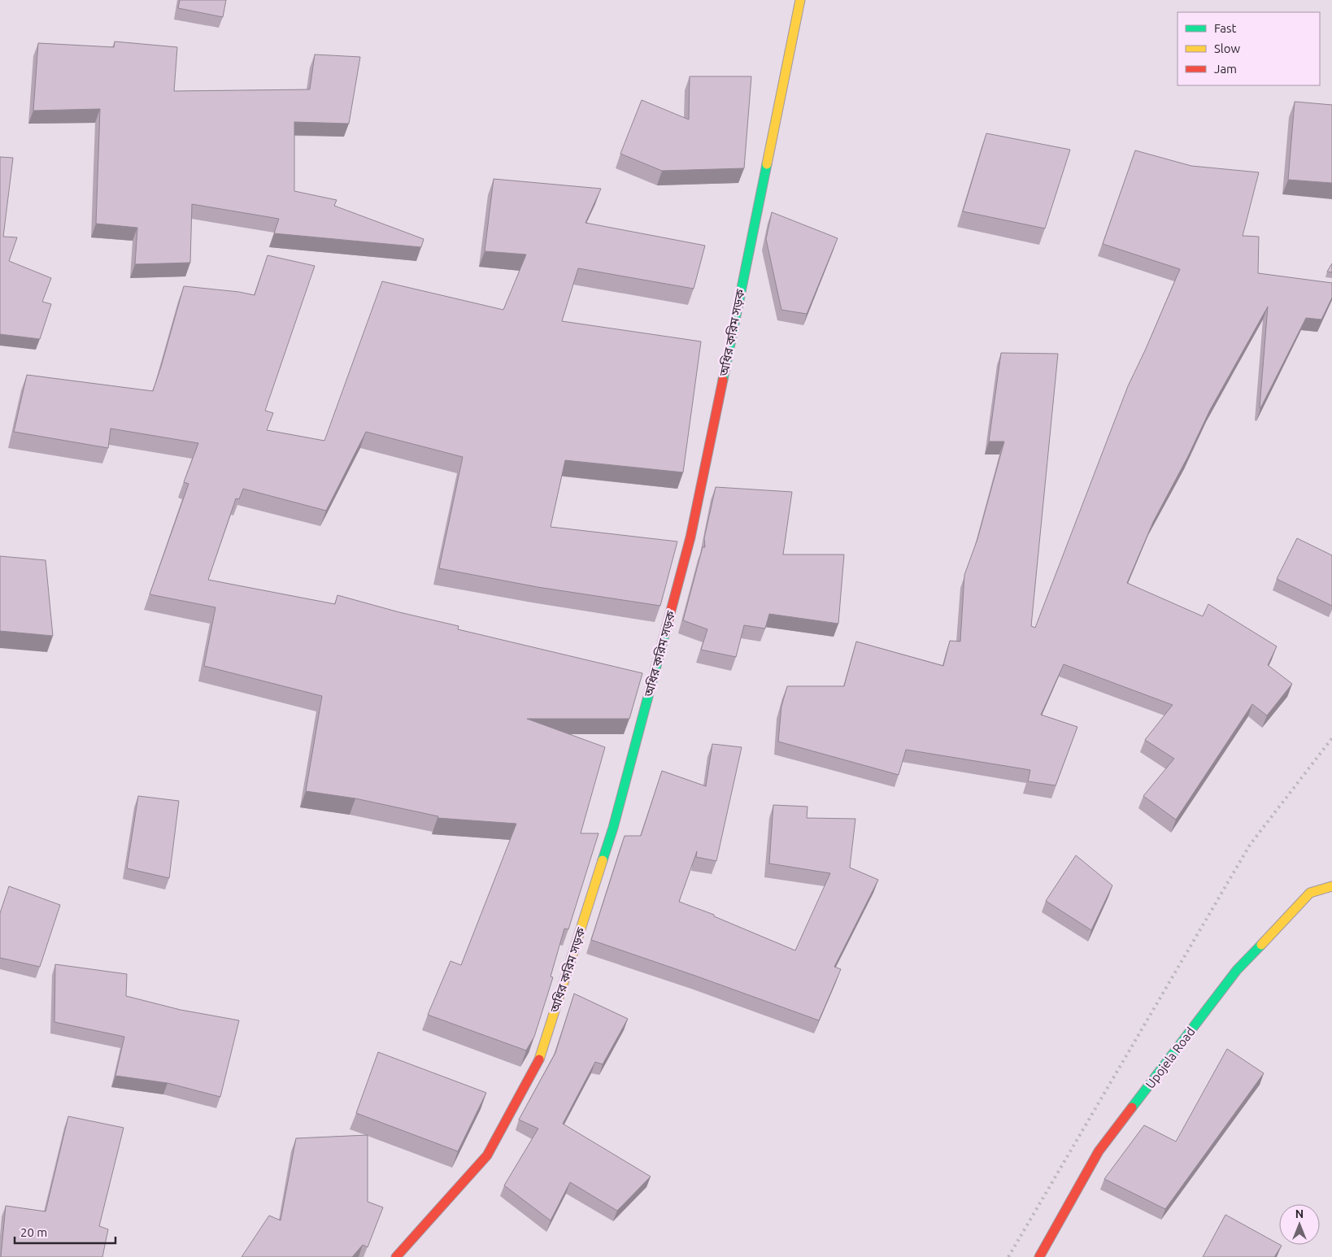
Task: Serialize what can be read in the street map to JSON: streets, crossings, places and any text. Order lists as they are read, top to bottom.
{
  "streets": {
    "main road": ["অধির করিম সড়ক", "Upojela Road"]
  },
  "legend": ["Fast", "Slow", "Jam"],
  "scale_bar": "20 m",
  "north": "top"
}
